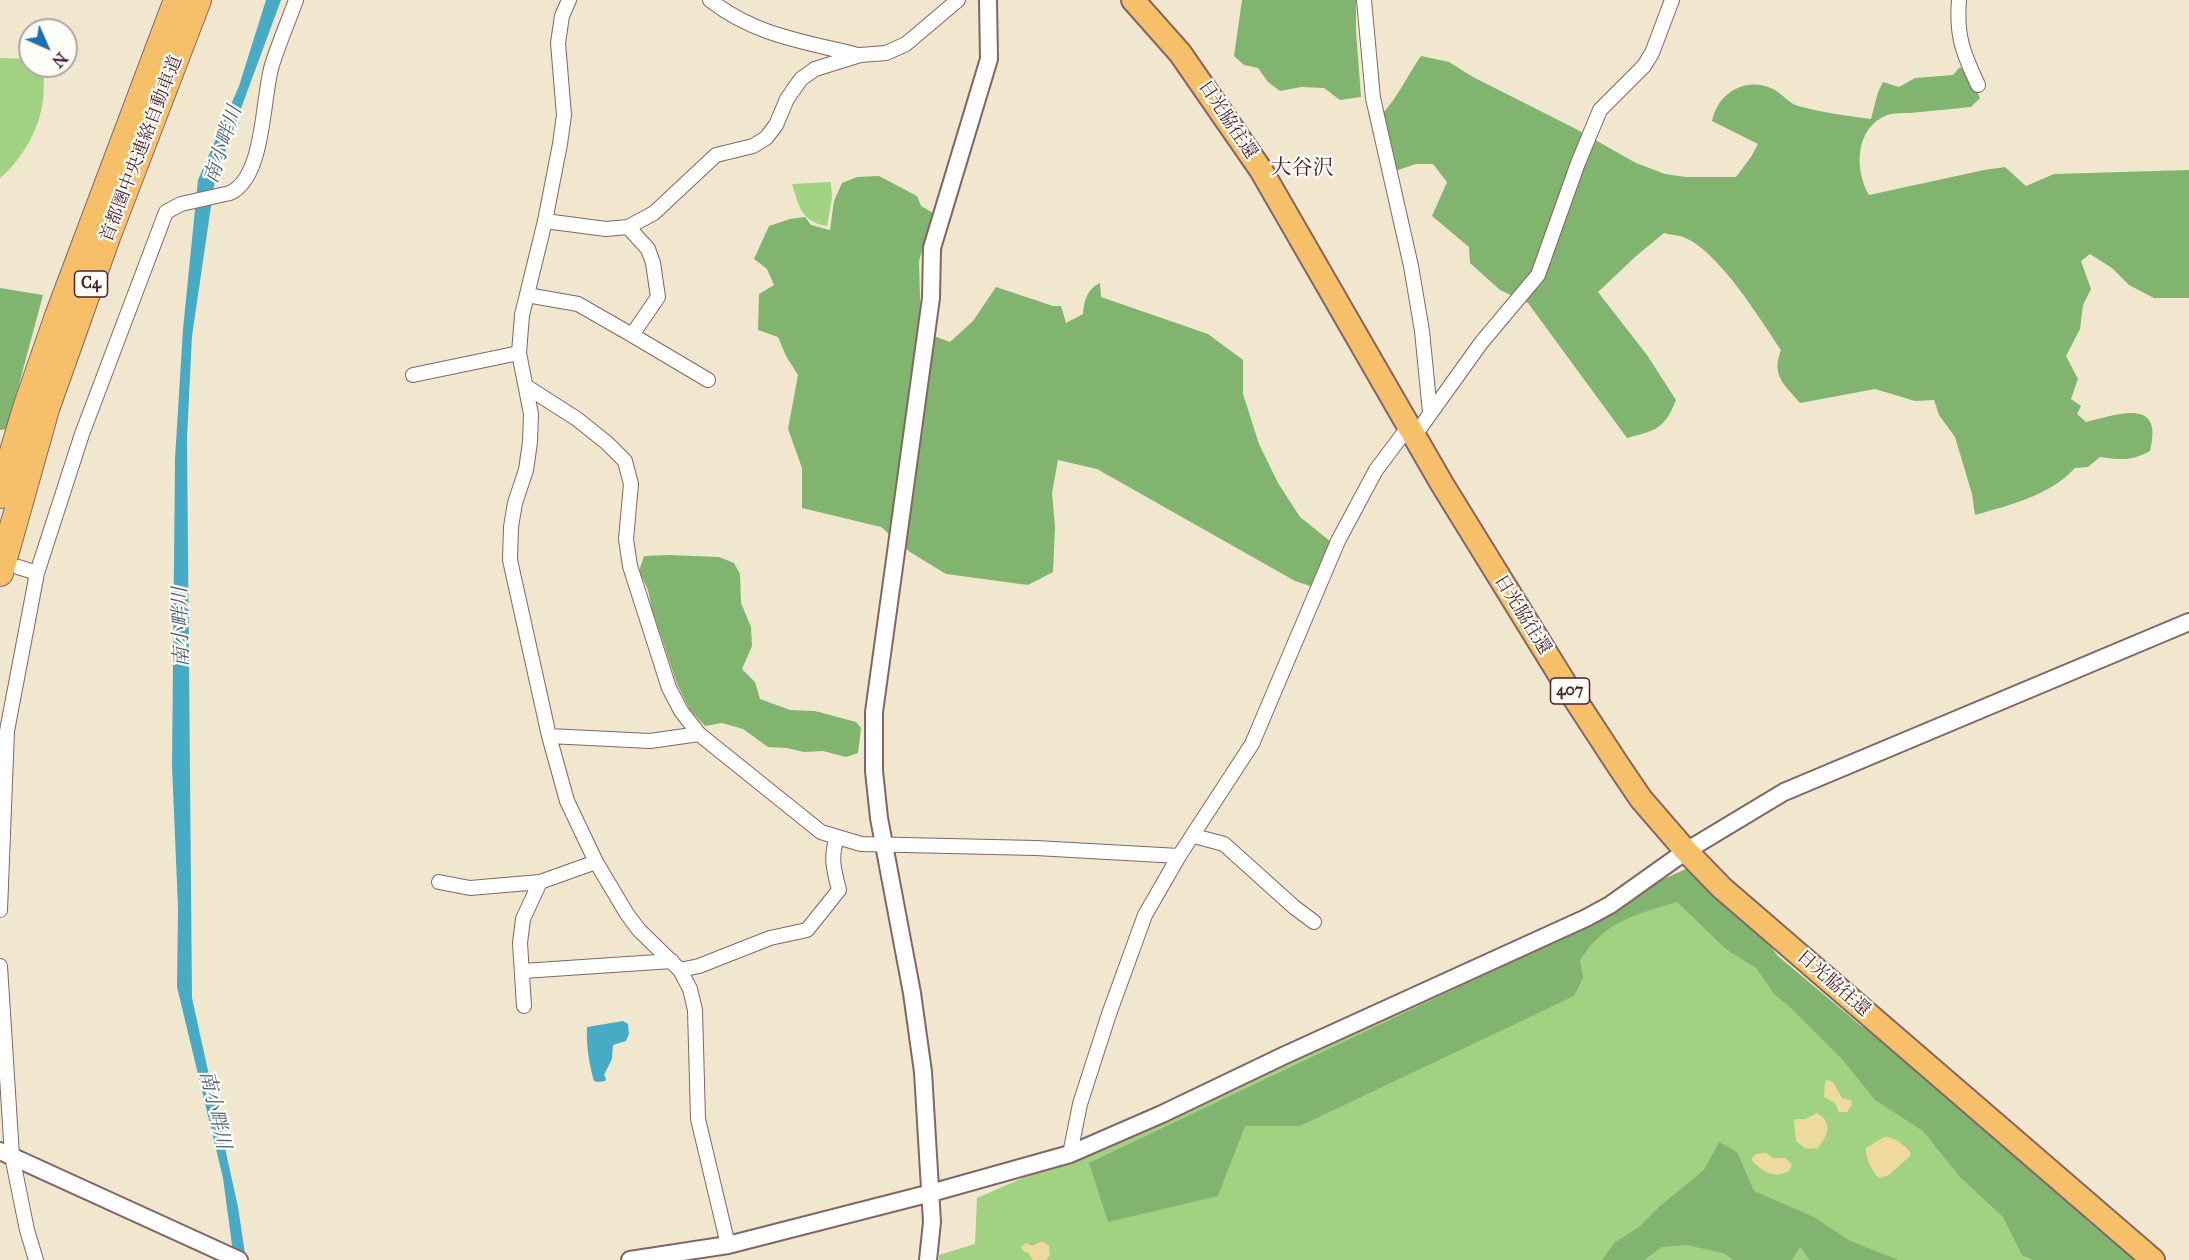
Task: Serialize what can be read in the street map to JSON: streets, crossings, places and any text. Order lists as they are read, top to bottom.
{
  "streets": {
    "highway": [
      "日光脇往還",
      "首都圏中央連絡自動車道",
      "C4",
      "407"
    ]
  },
  "districts": ["大谷沢"],
  "water": ["南小畔川"],
  "north": "bottom right"
}
